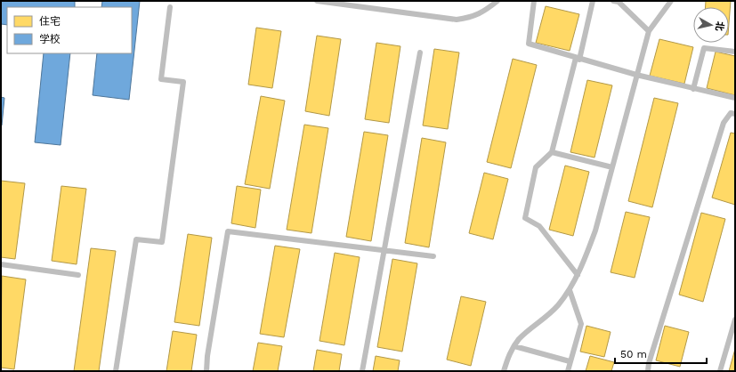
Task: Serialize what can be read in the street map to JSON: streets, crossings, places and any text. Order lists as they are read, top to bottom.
{
  "legend": ["住宅", "学校"],
  "scale_bar": "50 m",
  "north": "right"
}
